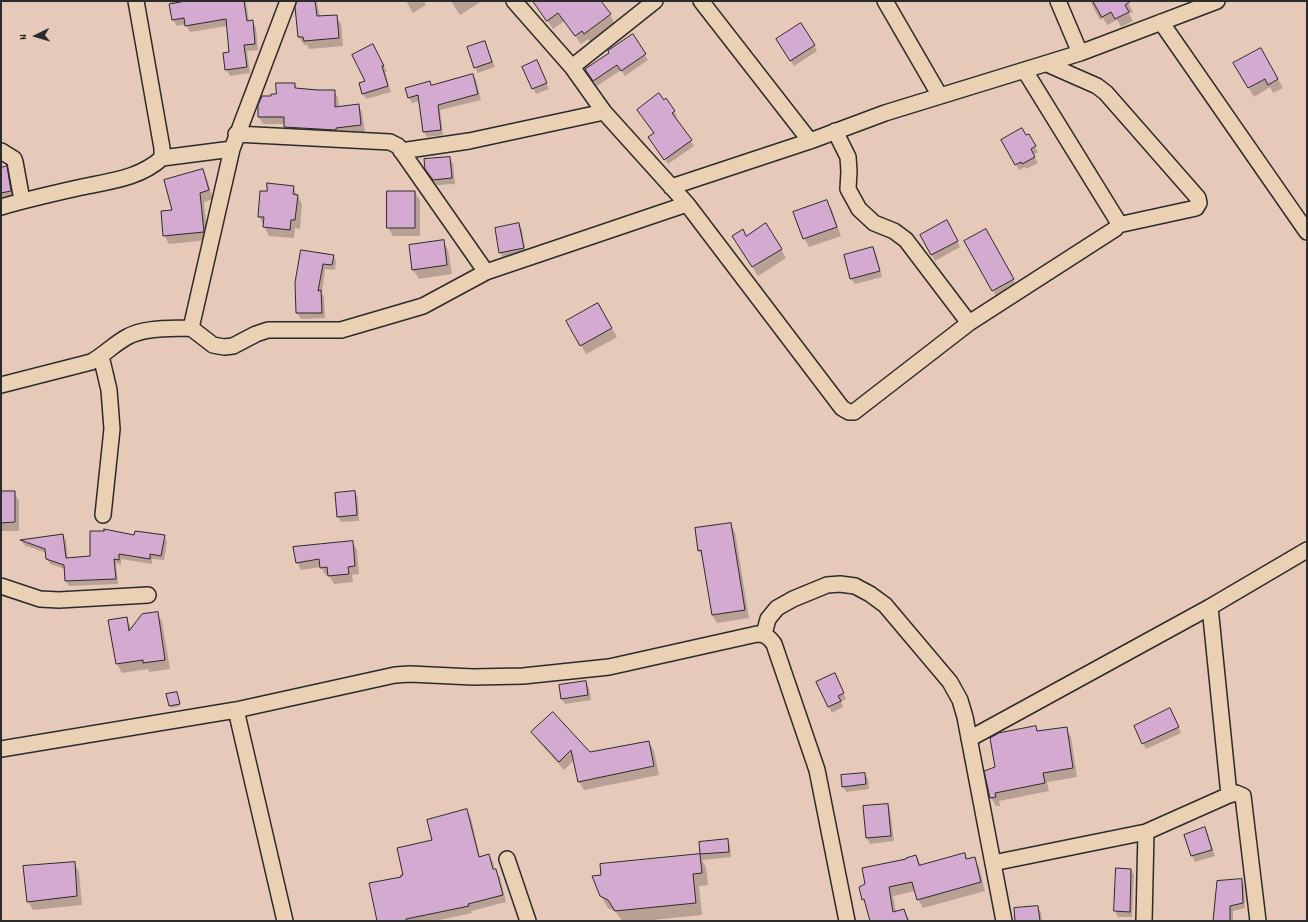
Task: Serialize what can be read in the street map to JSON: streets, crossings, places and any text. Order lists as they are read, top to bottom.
{
  "north": "left"
}
